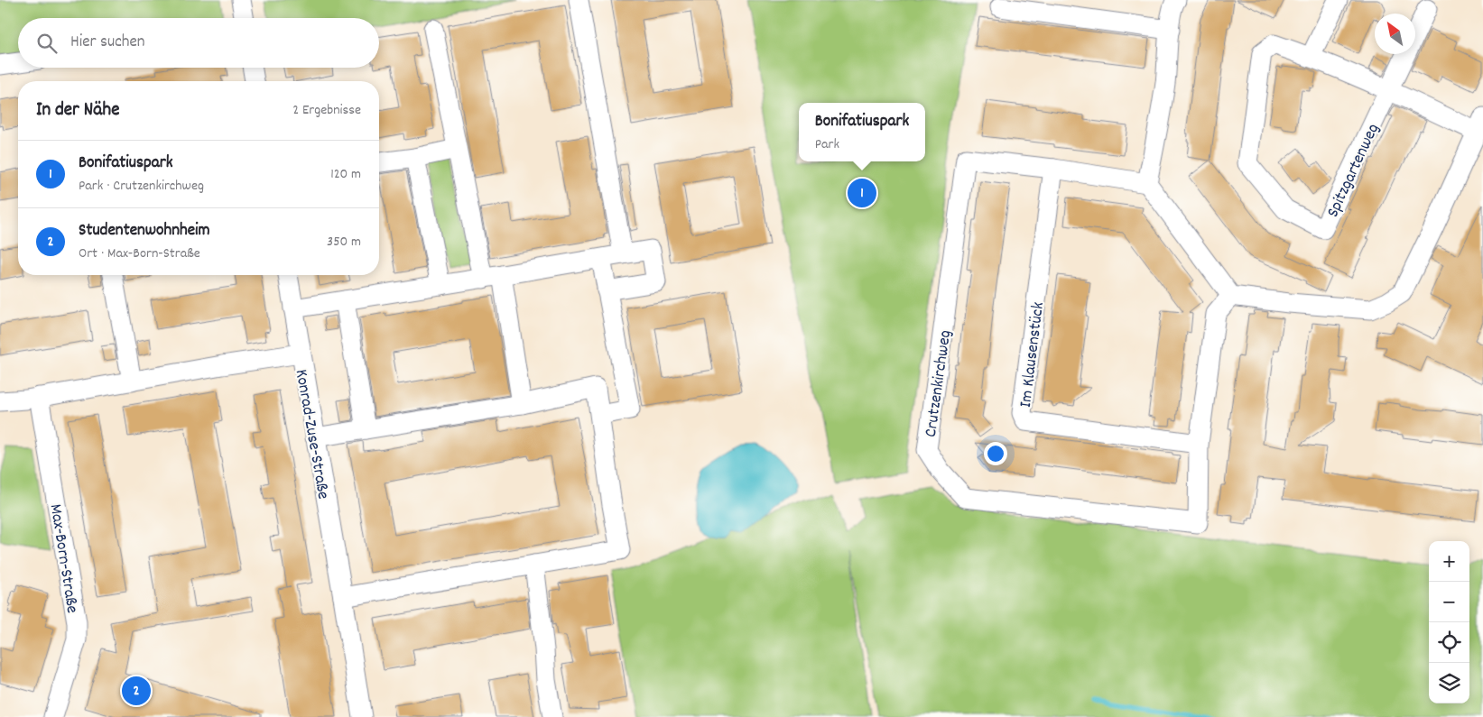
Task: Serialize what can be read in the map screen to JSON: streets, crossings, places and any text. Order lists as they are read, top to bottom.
{
  "streets": {
    "street": [
      "Spitzgartenweg",
      "Im Klausenstück",
      "Crutzenkirchweg",
      "Konrad-Zuse-Straße",
      "Max-Born-Straße"
    ]
  },
  "crossings": [
    ["Im Klausenstück", "Crutzenkirchweg"]
  ],
  "north": "top left",
  "page": {
    "search": "Hier suchen",
    "heading": ["In der Nähe", "2 Ergebnisse"],
    "popup": ["Bonifatiuspark", "Park"],
    "list": [
      {
        "mark": "1",
        "name": "Bonifatiuspark",
        "note": "Park · Crutzenkirchweg",
        "value": "120 m"
      },
      {
        "mark": "2",
        "name": "Studentenwohnheim",
        "note": "Ort · Max-Born-Straße",
        "value": "350 m"
      }
    ],
    "pins": ["1", "2"],
    "map_buttons": ["+", "−"]
  }
}
